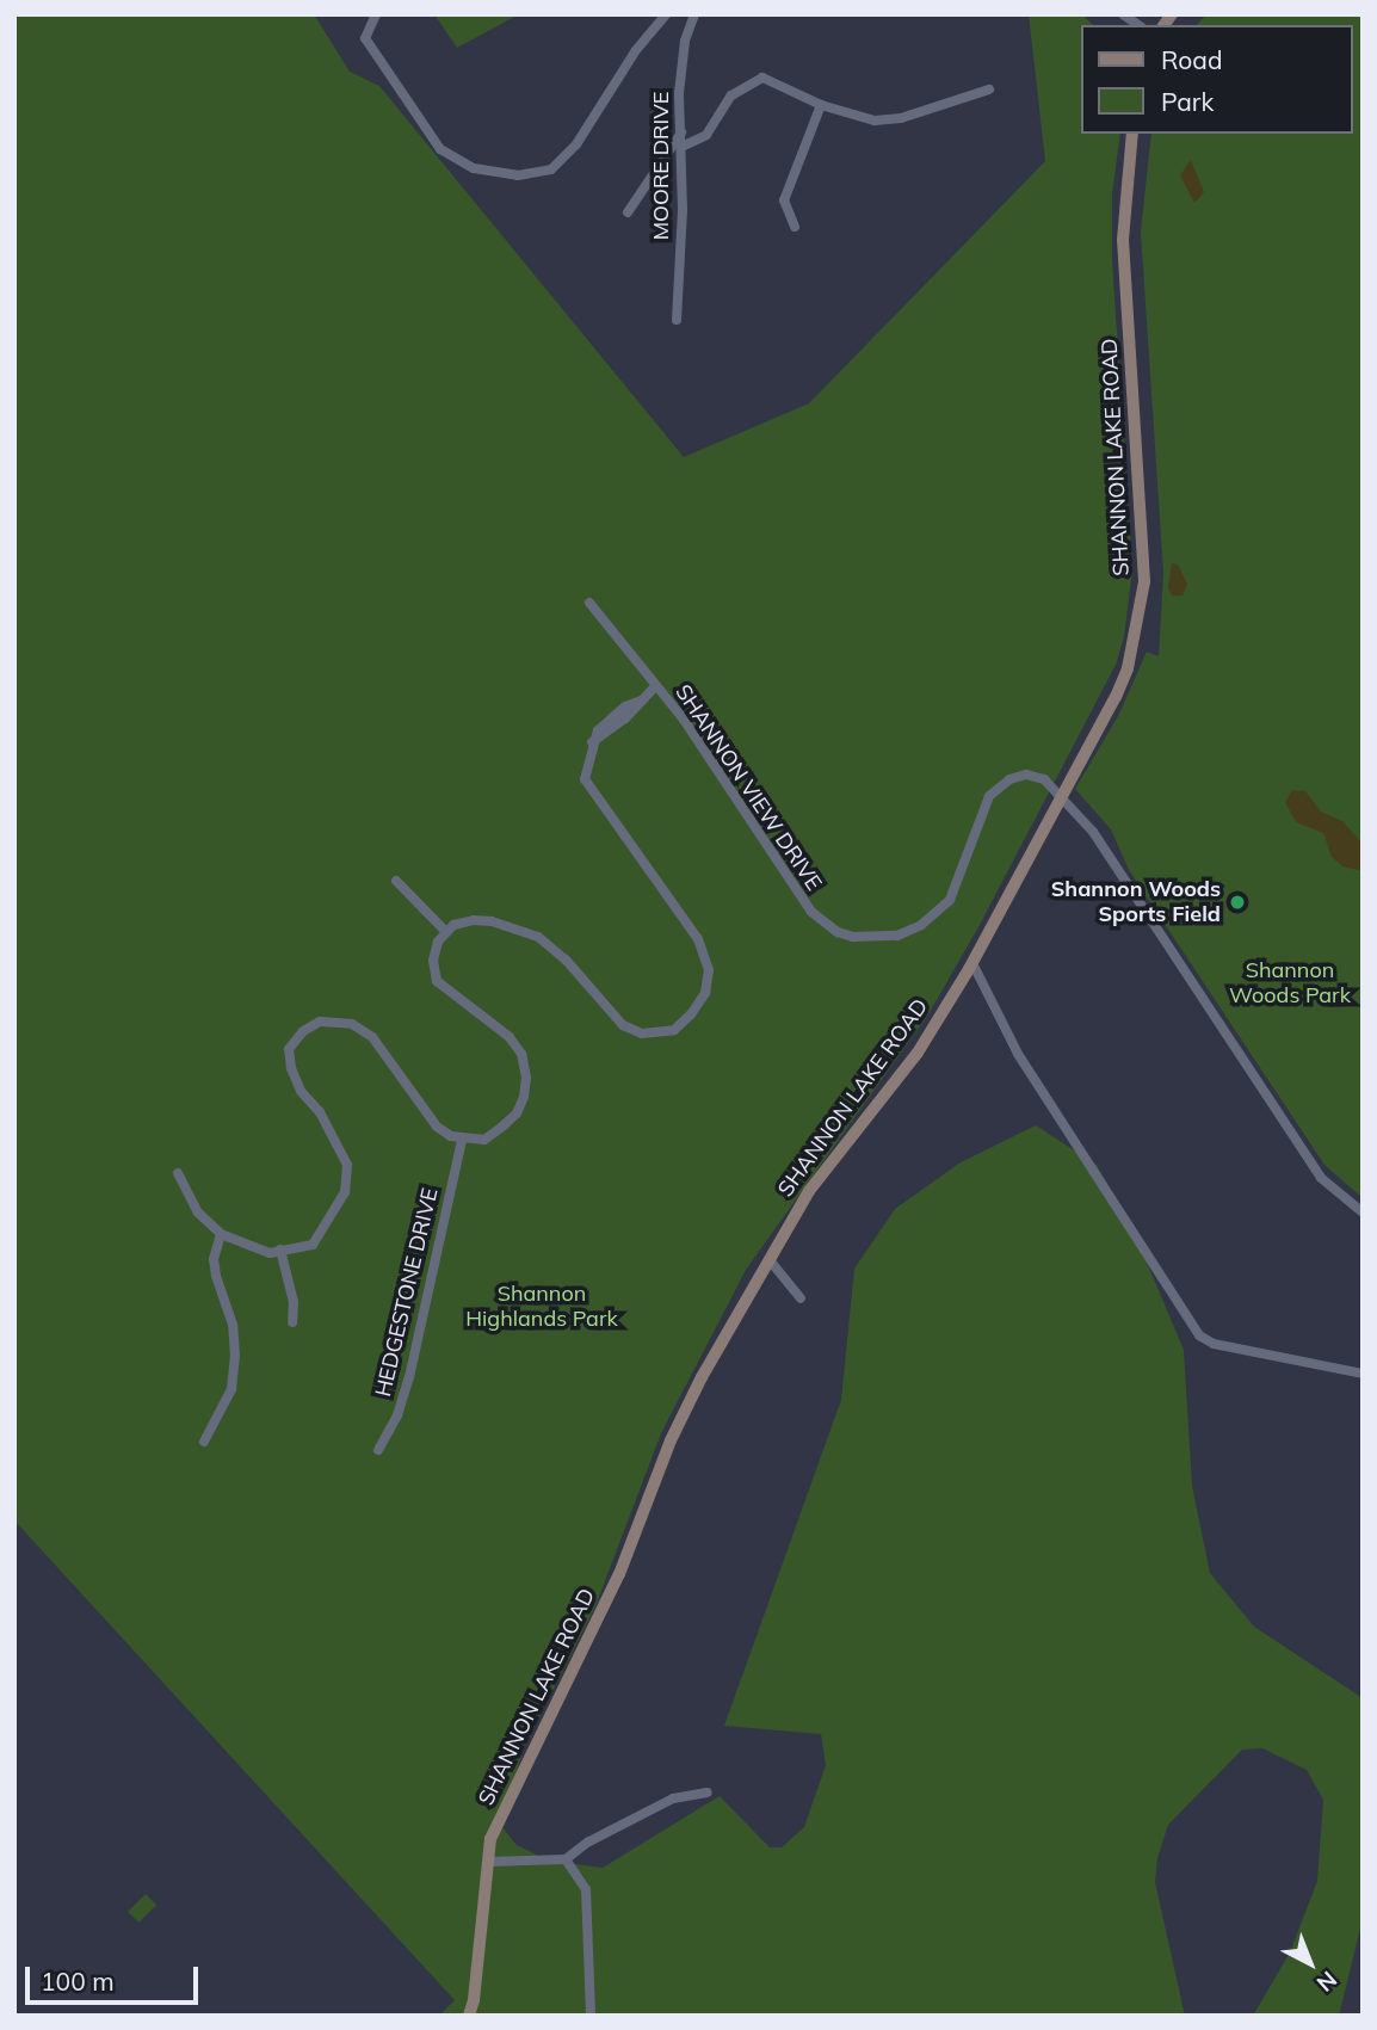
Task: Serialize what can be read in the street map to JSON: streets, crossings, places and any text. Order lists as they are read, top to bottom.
{
  "streets": {
    "main road": ["SHANNON LAKE ROAD"],
    "street": ["MOORE DRIVE", "SHANNON VIEW DRIVE", "HEDGESTONE DRIVE"]
  },
  "crossings": [
    ["SHANNON LAKE ROAD", "SHANNON VIEW DRIVE"]
  ],
  "parks": ["Shannon Woods Park", "Shannon Highlands Park"],
  "places": ["Shannon Woods Sports Field"],
  "legend": ["Road", "Park"],
  "scale_bar": "100 m",
  "north": "bottom right"
}
